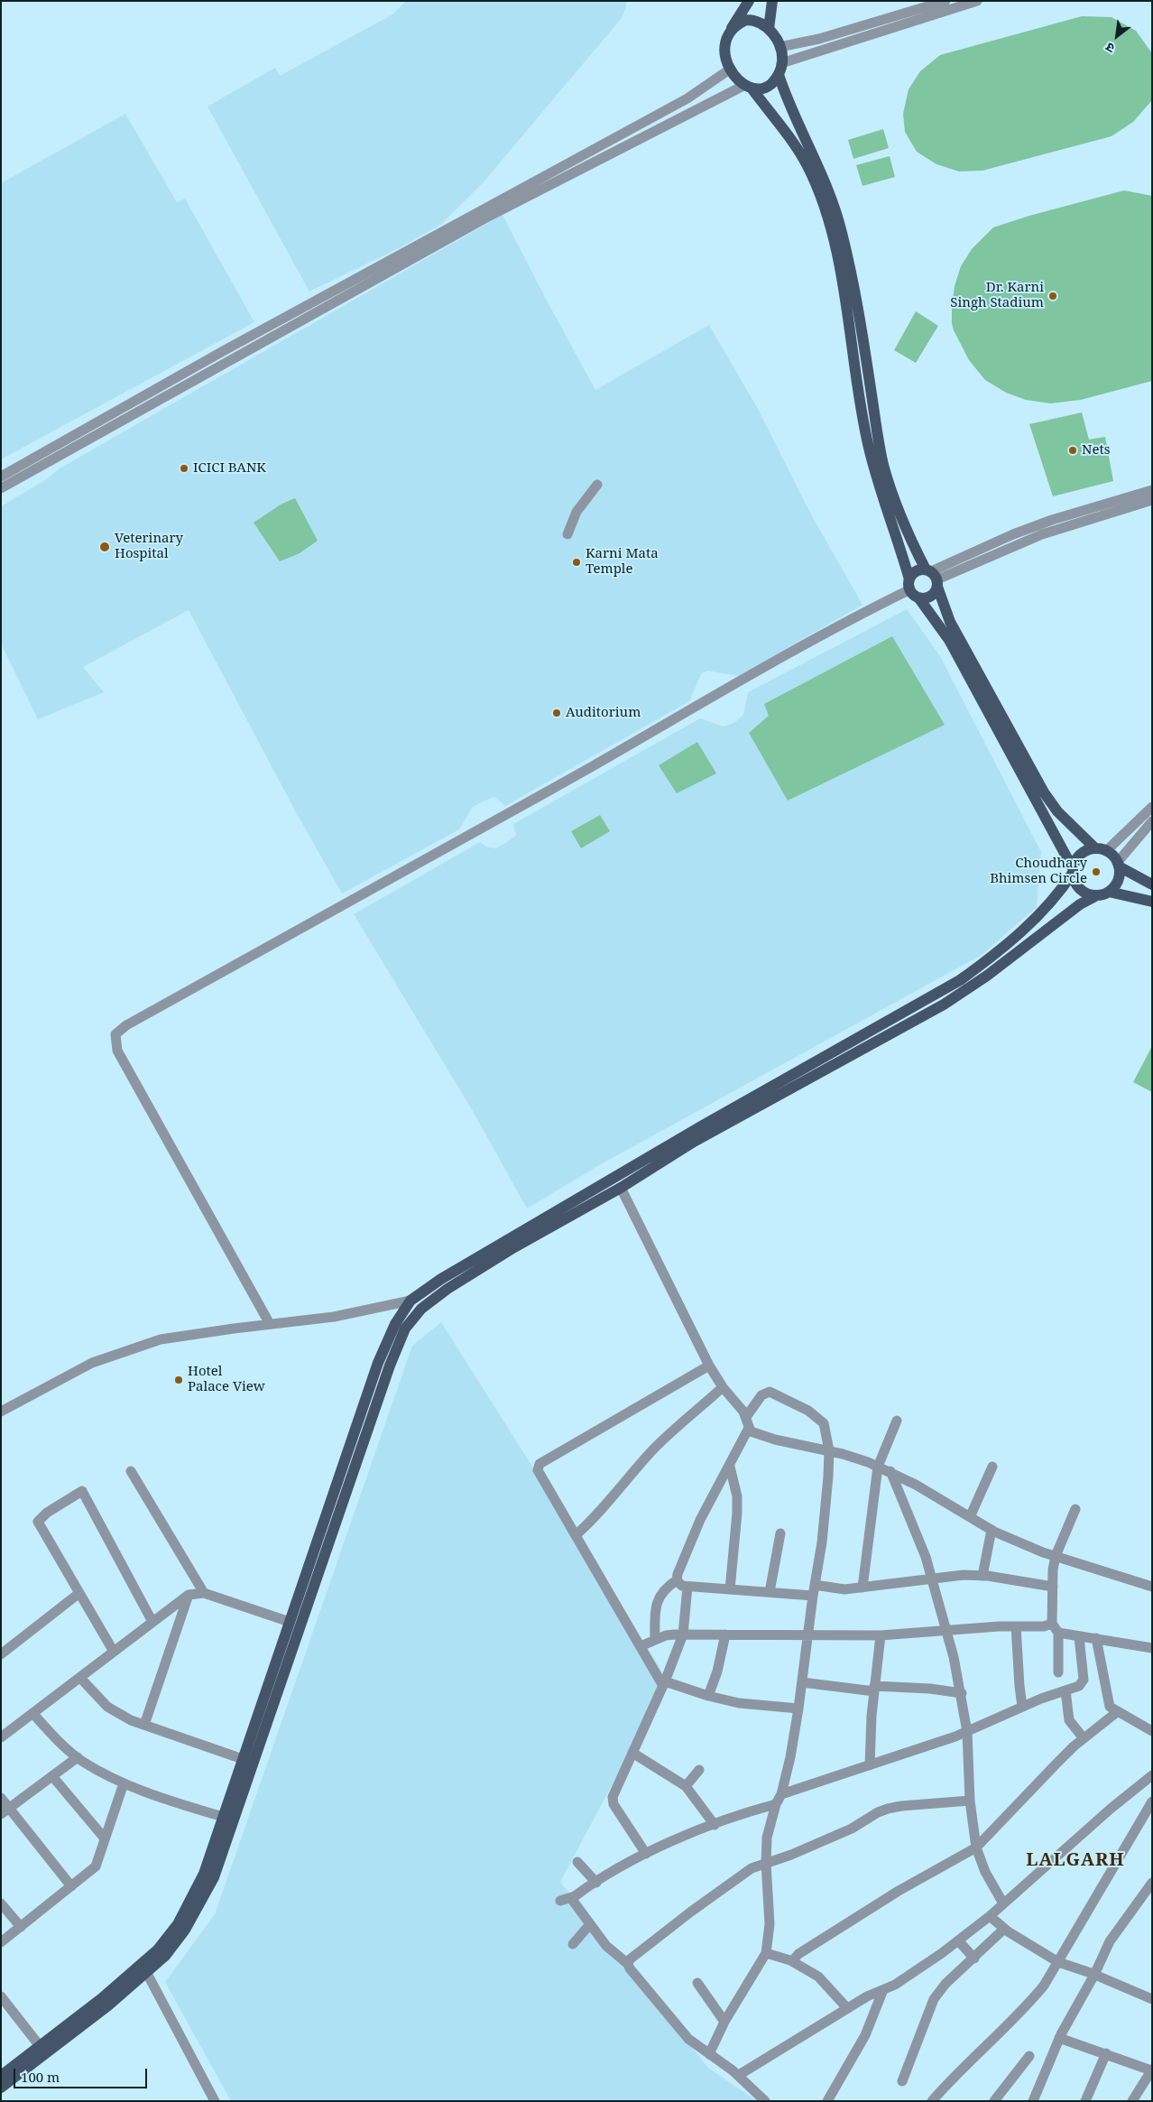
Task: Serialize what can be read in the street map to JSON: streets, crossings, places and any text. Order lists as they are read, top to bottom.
{
  "districts": ["LALGARH"],
  "places": [
    "Dr. Karni Singh Stadium",
    "Nets",
    "ICICI BANK",
    "Veterinary Hospital",
    "Karni Mata Temple",
    "Auditorium",
    "Choudhary Bhimsen Circle",
    "Hotel Palace View"
  ],
  "scale_bar": "100 m",
  "north": "bottom left"
}
